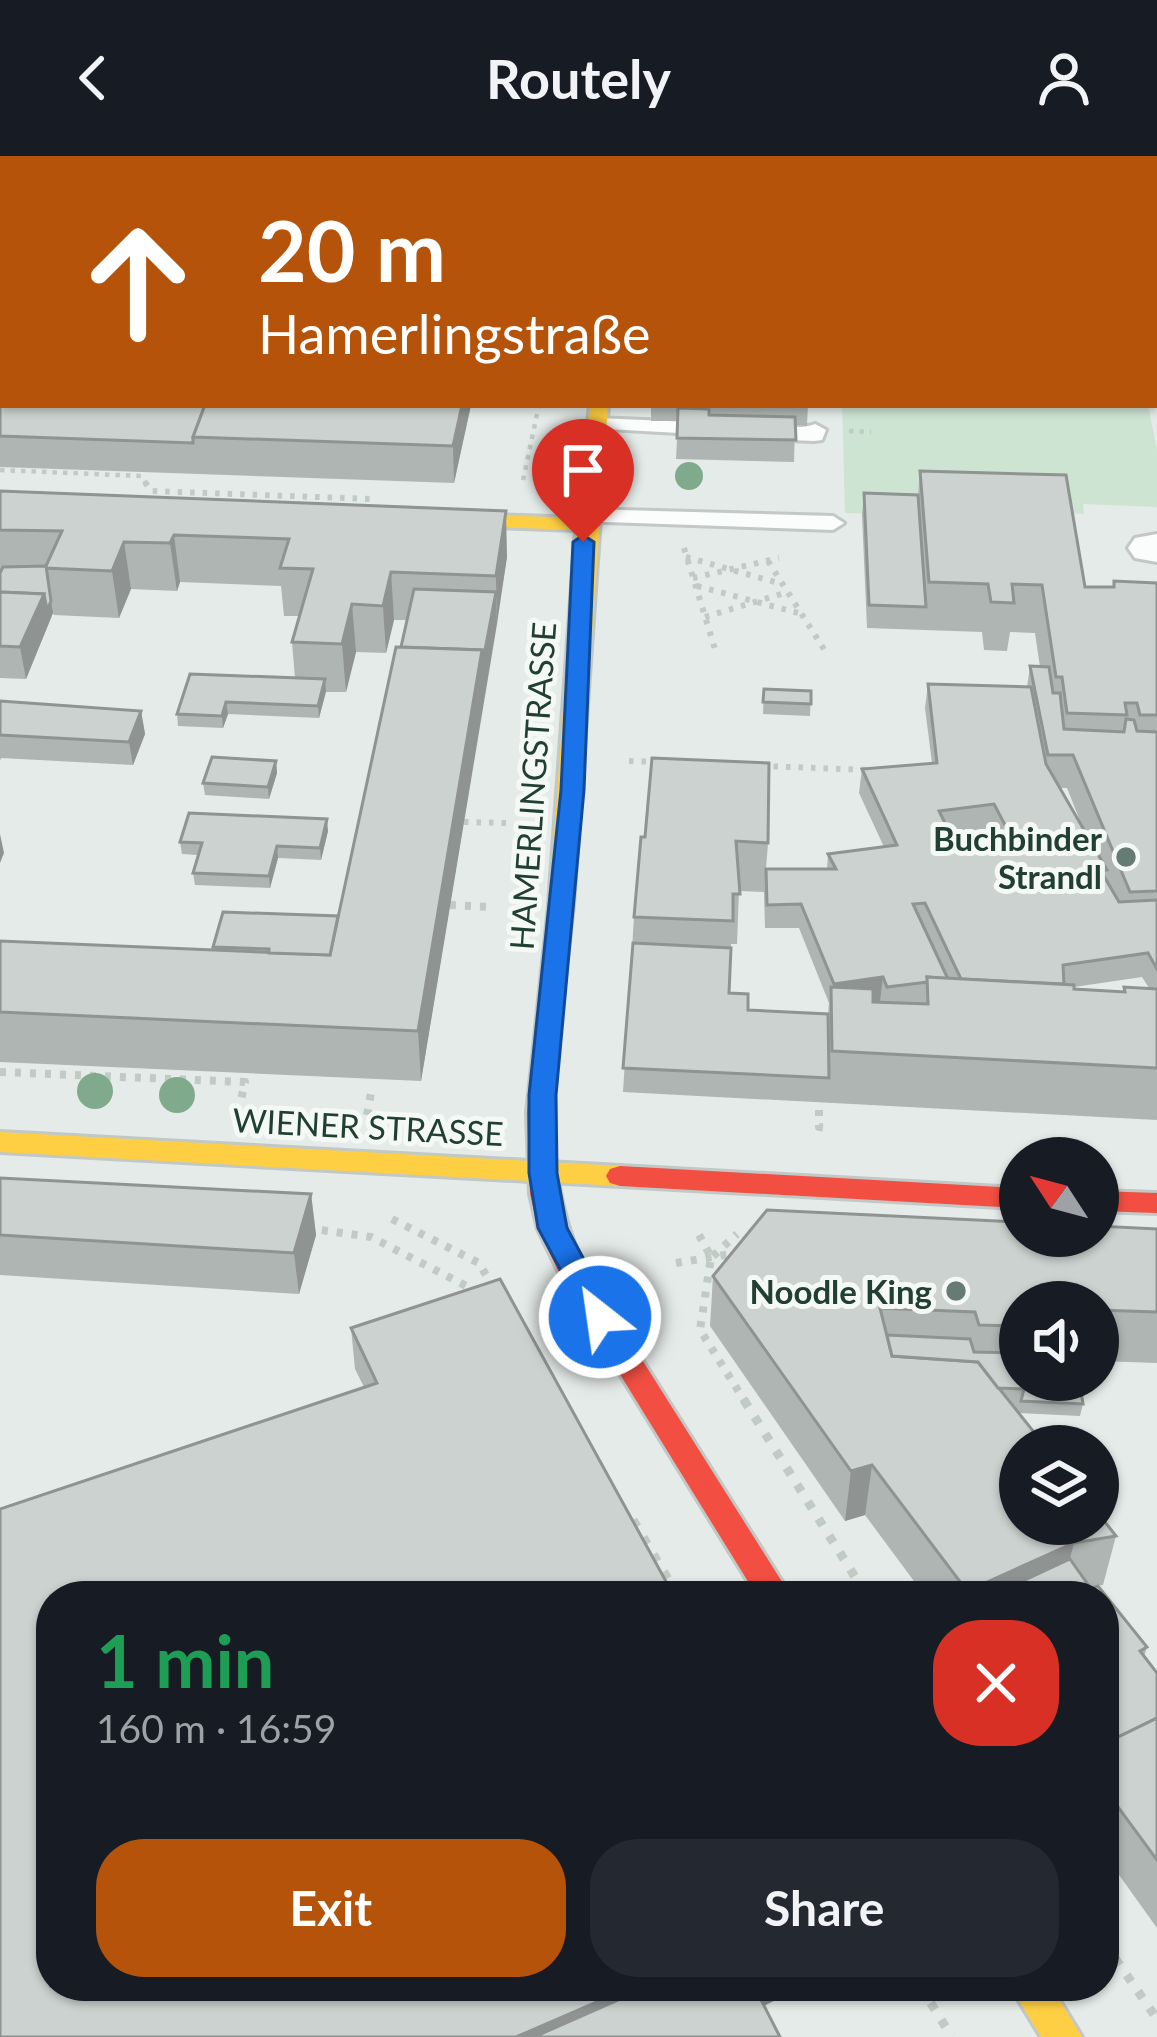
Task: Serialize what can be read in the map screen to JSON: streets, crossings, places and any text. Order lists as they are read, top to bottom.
{
  "streets": {
    "main road": ["HAMERLINGSTRASSE", "WIENER STRASSE"]
  },
  "crossings": [
    ["HAMERLINGSTRASSE", "WIENER STRASSE"]
  ],
  "places": ["Buchbinder Strandl", "Noodle King"],
  "north": "top left",
  "page": {
    "header": "Routely",
    "turn": ["20 m", "Hamerlingstraße"],
    "heading": ["1 min", "160 m · 16:59"],
    "buttons": ["Exit", "Share"]
  }
}
